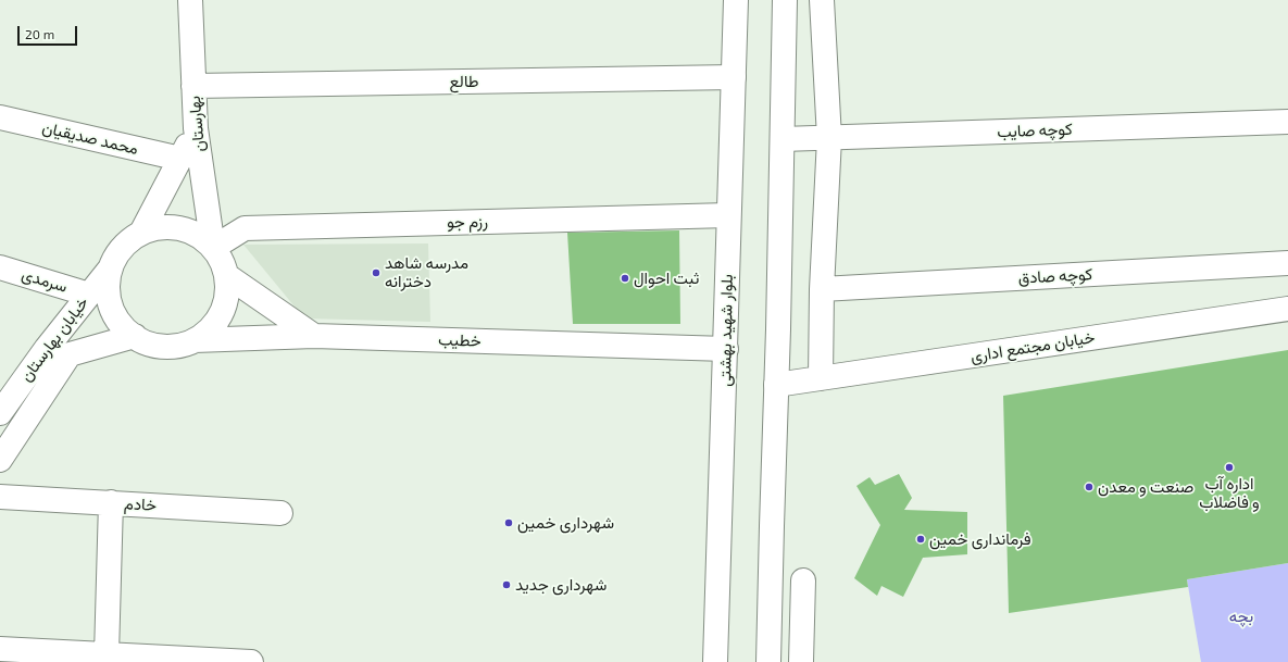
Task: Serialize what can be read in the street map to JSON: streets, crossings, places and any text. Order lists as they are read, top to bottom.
{
  "streets": {
    "street": [
      "طالع",
      "بهارستان",
      "کوچه صایب",
      "محمد صدیقیان",
      "رزم جو",
      "کوچه صادق",
      "سرمدی",
      "بلوار شهید بهشتی",
      "خیابان بهارستان",
      "خطیب",
      "خیابان مجتمع اداری",
      "خادم"
    ]
  },
  "crossings": [
    ["طالع", "بهارستان"],
    ["طالع", "بلوار شهید بهشتی"],
    ["بهارستان", "رزم جو"],
    ["بهارستان", "خیابان بهارستان"],
    ["بهارستان", "خطیب"],
    ["رزم جو", "بلوار شهید بهشتی"],
    ["رزم جو", "خیابان بهارستان"],
    ["رزم جو", "خطیب"],
    ["سرمدی", "خیابان بهارستان"],
    ["بلوار شهید بهشتی", "خطیب"],
    ["خیابان بهارستان", "خطیب"]
  ],
  "parks": ["بچه"],
  "places": [
    "مدرسه شاهد دخترانه",
    "ثبت احوال",
    "اداره آب و فاضلاب",
    "صنعت و معدن",
    "شهرداری خمین",
    "فرمانداری خمین",
    "شهرداری جدید"
  ],
  "scale_bar": "20 m"
}
